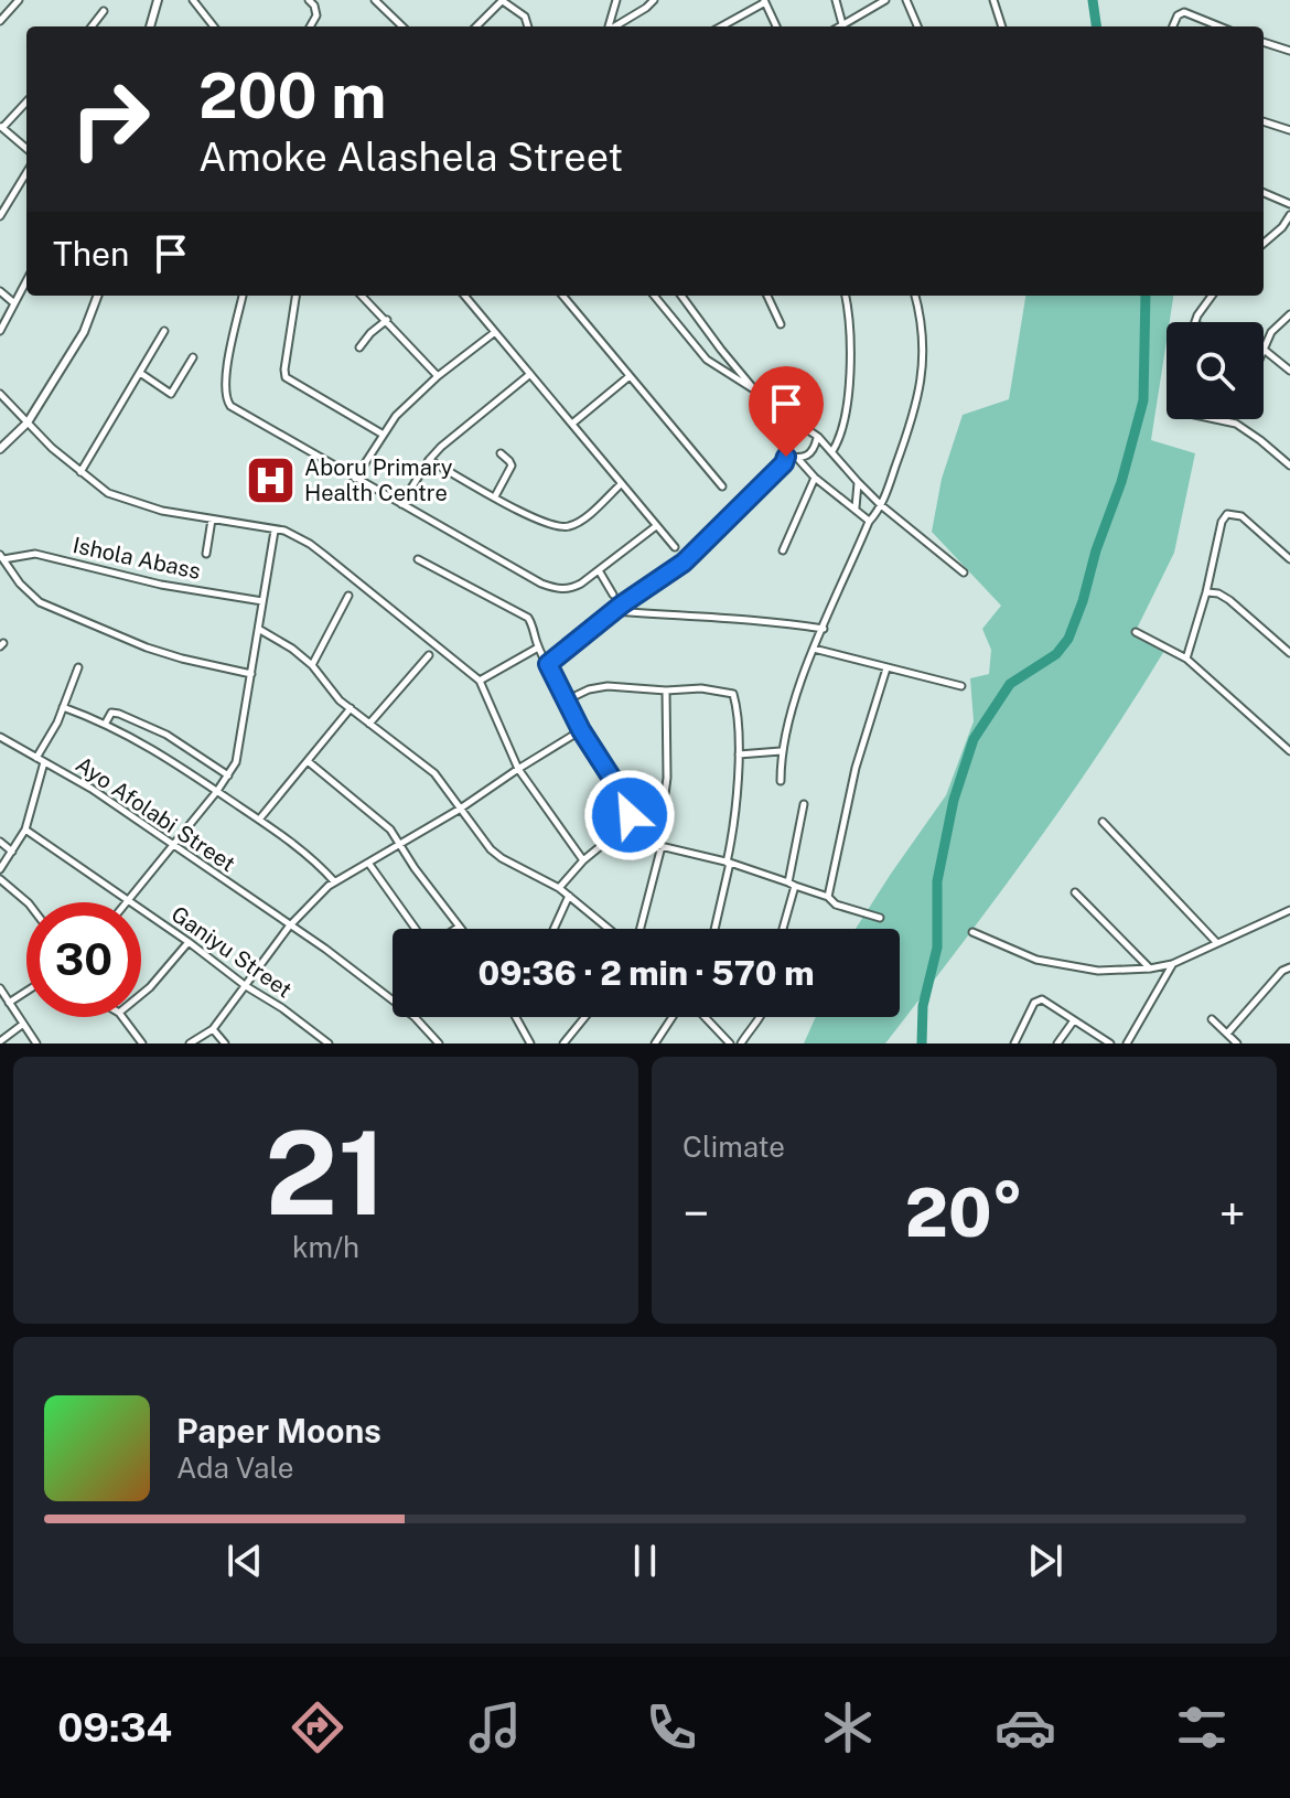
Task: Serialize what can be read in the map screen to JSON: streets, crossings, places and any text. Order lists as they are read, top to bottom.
{
  "streets": {
    "street": ["Ishola Abass", "Ayo Afolabi Street", "Ganiyu Street"]
  },
  "places": {
    "hospital": ["Aboru Primary Health Centre"]
  },
  "page": {
    "turn": ["200 m", "Amoke Alashela Street"],
    "then": "Then",
    "limit": "30",
    "trip": "09:36 · 2 min · 570 m",
    "tile": [
      ["21", "km/h"],
      "Climate"
    ],
    "heat": ["−", "20°", "+"],
    "song": ["Paper Moons", "Ada Vale"],
    "tabs": "09:34"
  }
}
